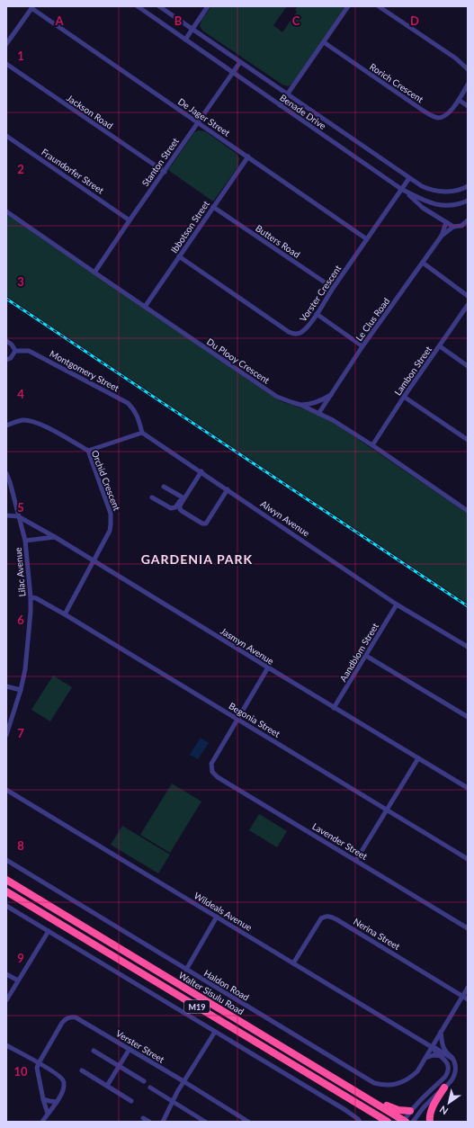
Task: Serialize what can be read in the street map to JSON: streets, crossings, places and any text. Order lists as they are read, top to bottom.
{
  "streets": {
    "highway": ["Walter Sisulu Road", "M19"],
    "street": [
      "Rorich Crescent",
      "Jackson Road",
      "Benade Drive",
      "De Jager Street",
      "Stanton Street",
      "Fraundorfer Street",
      "Ibbotson Street",
      "Butters Road",
      "Vorster Crescent",
      "Le Clus Road",
      "Du Plooy Crescent",
      "Montgomery Street",
      "Lambon Street",
      "Orchid Crescent",
      "Alwyn Avenue",
      "Lilac Avenue",
      "Jasmyn Avenue",
      "Aandblom Street",
      "Begonia Street",
      "Lavender Street",
      "Wildeals Avenue",
      "Nerina Street",
      "Haldon Road",
      "Verster Street"
    ]
  },
  "crossings": [
    ["Jackson Road", "Stanton Street"],
    ["Benade Drive", "Stanton Street"],
    ["Benade Drive", "Vorster Crescent"],
    ["De Jager Street", "Stanton Street"],
    ["De Jager Street", "Ibbotson Street"],
    ["De Jager Street", "Vorster Crescent"],
    ["Stanton Street", "Fraundorfer Street"],
    ["Stanton Street", "Du Plooy Crescent"],
    ["Ibbotson Street", "Butters Road"],
    ["Ibbotson Street", "Vorster Crescent"],
    ["Ibbotson Street", "Du Plooy Crescent"],
    ["Butters Road", "Vorster Crescent"],
    ["Le Clus Road", "Du Plooy Crescent"],
    ["Du Plooy Crescent", "Lambon Street"],
    ["Montgomery Street", "Alwyn Avenue"],
    ["Orchid Crescent", "Jasmyn Avenue"],
    ["Orchid Crescent", "Begonia Street"],
    ["Alwyn Avenue", "Aandblom Street"],
    ["Lilac Avenue", "Jasmyn Avenue"],
    ["Lilac Avenue", "Begonia Street"],
    ["Jasmyn Avenue", "Aandblom Street"],
    ["Begonia Street", "Lavender Street"],
    ["Wildeals Avenue", "Nerina Street"],
    ["Wildeals Avenue", "Haldon Road"],
    ["Nerina Street", "Haldon Road"]
  ],
  "districts": ["GARDENIA PARK"],
  "north": "bottom left",
  "grid": {
    "columns": [
      "A",
      "B",
      "C",
      "D"
    ],
    "rows": [
      "1",
      "2",
      "3",
      "4",
      "5",
      "6",
      "7",
      "8",
      "9",
      "10"
    ]
  }
}
